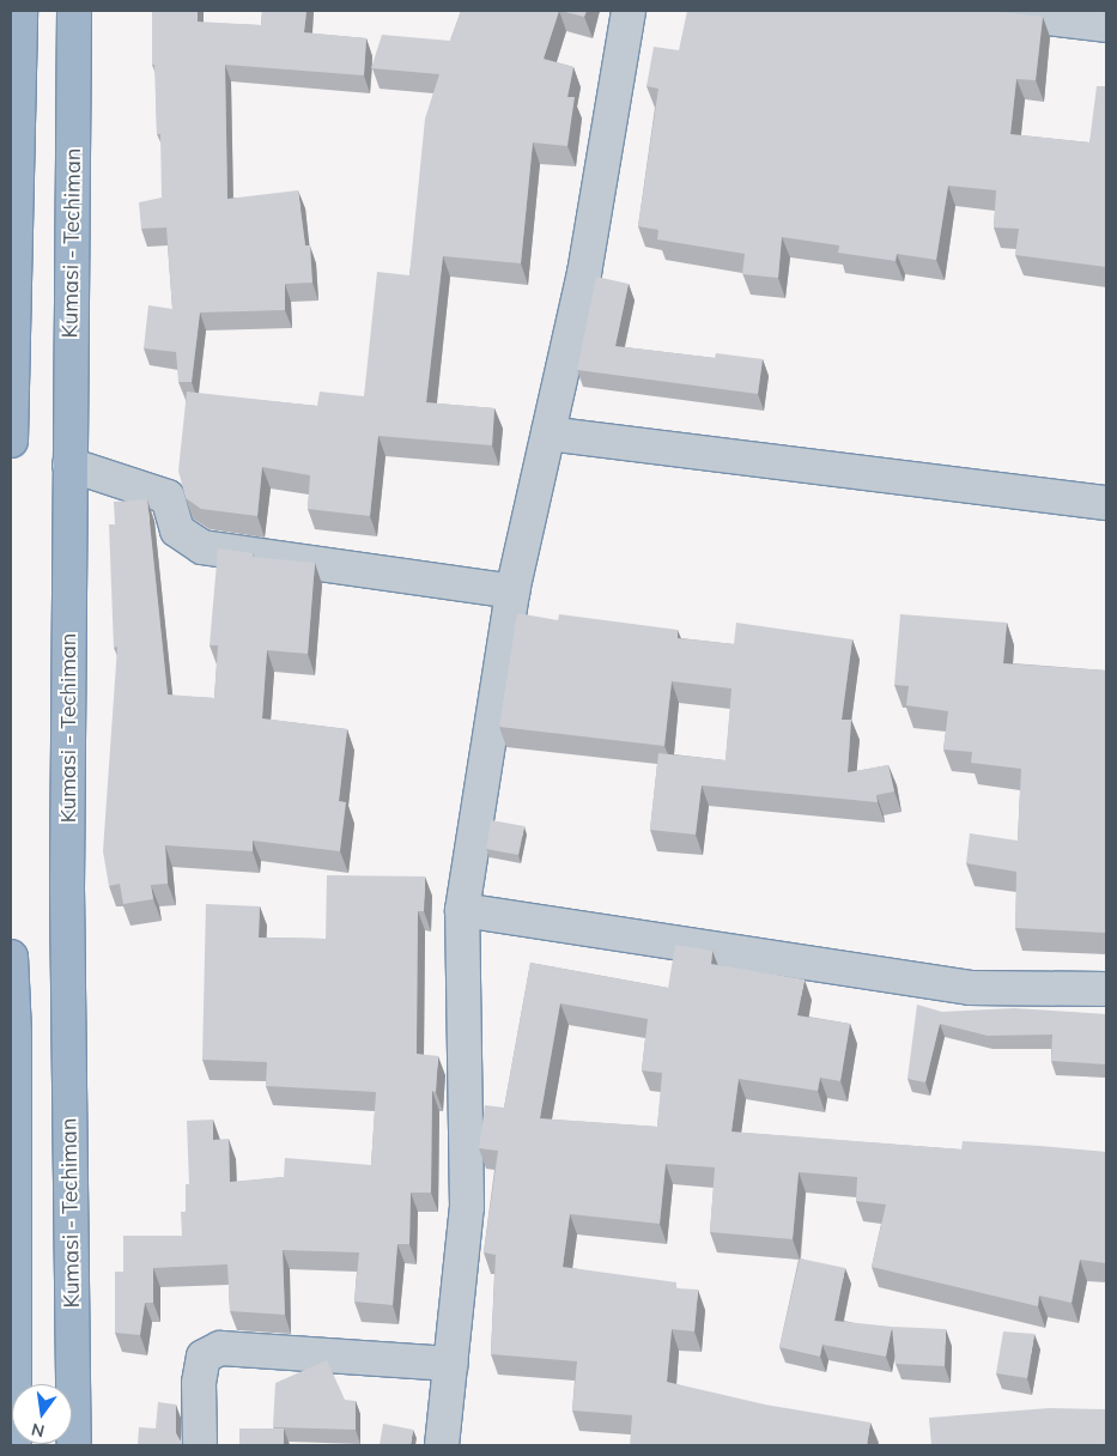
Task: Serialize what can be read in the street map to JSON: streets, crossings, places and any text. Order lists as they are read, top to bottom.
{
  "streets": {
    "highway": ["Kumasi - Techiman"]
  },
  "north": "bottom"
}
